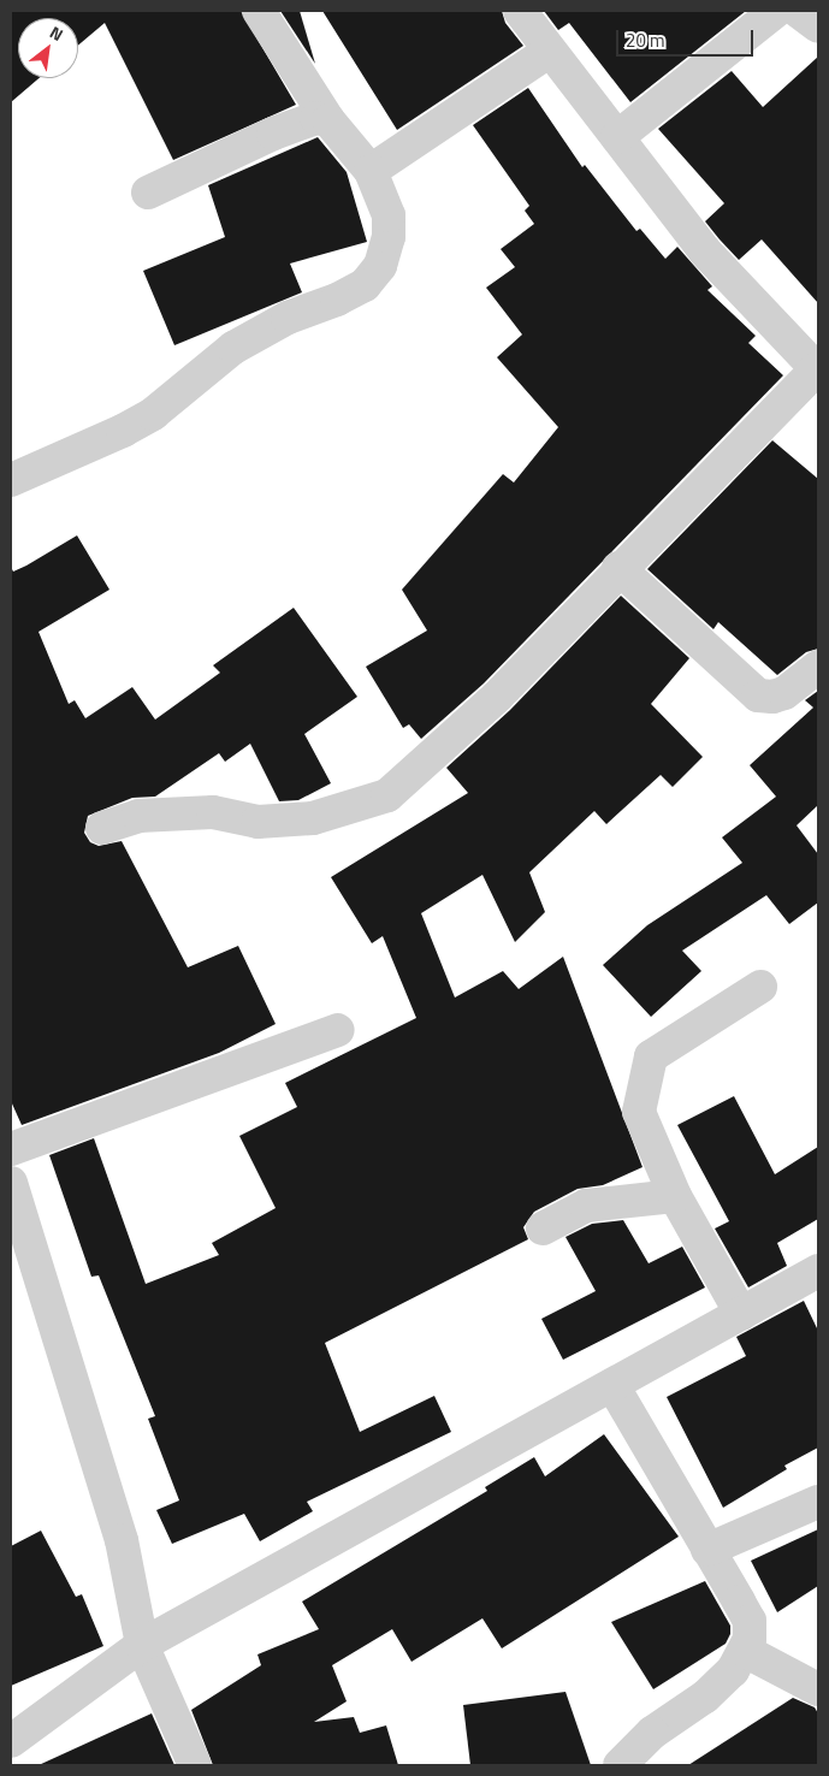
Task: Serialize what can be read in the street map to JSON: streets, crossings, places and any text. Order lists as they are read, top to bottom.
{
  "scale_bar": "20 m",
  "north": "top right"
}
